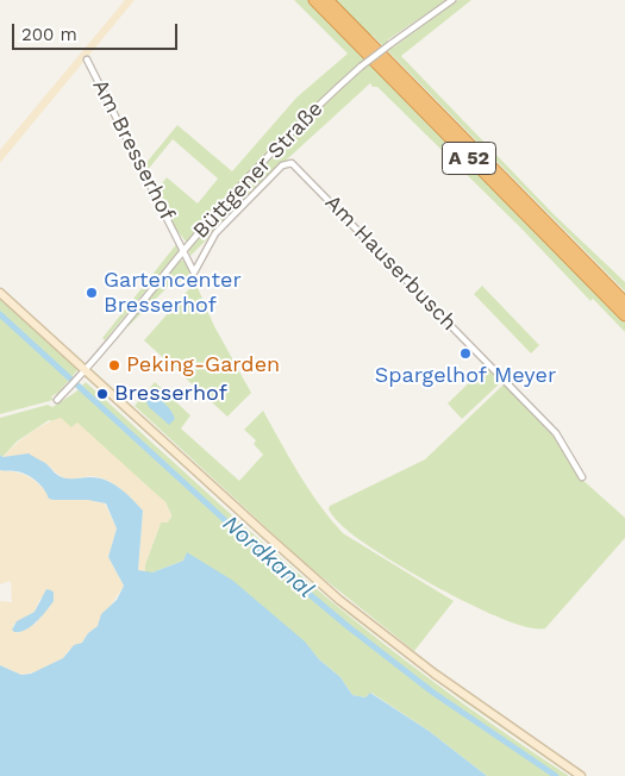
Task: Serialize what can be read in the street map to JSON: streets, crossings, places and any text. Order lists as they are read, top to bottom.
{
  "streets": {
    "highway": ["A 52"],
    "street": ["Am Bresserhof", "Büttgener Straße", "Am Hauserbusch"]
  },
  "crossings": [
    ["Am Bresserhof", "Büttgener Straße"],
    ["Am Bresserhof", "Am Hauserbusch"]
  ],
  "water": ["Nordkanal"],
  "places": [
    "Gartencenter Bresserhof",
    "Spargelhof Meyer",
    "Peking-Garden",
    "Bresserhof"
  ],
  "scale_bar": "200 m"
}
